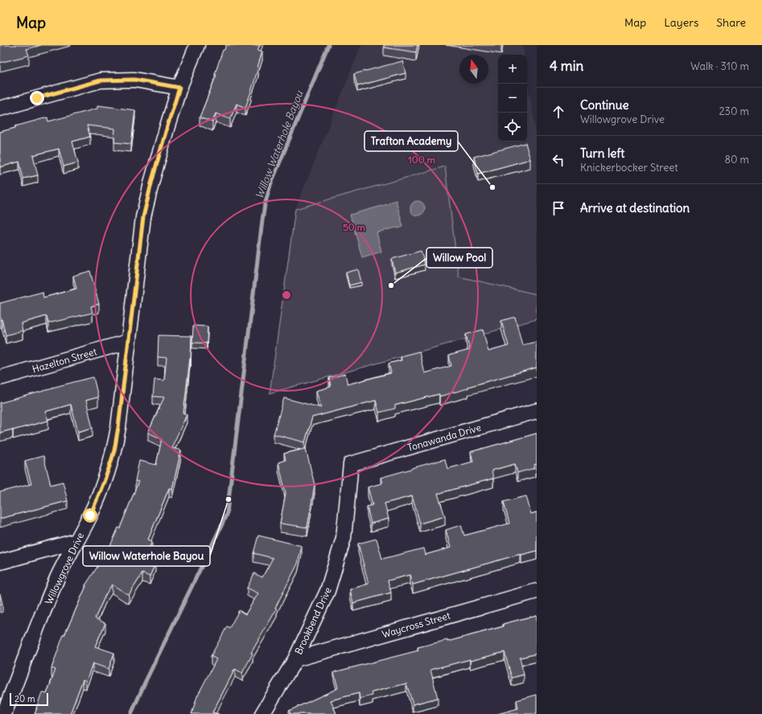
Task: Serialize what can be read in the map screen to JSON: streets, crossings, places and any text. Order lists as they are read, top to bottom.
{
  "streets": {
    "street": [
      "Hazelton Street",
      "Tonawanda Drive",
      "Willowgrove Drive",
      "Brookbend Drive",
      "Waycross Street"
    ]
  },
  "crossings": [
    ["Hazelton Street", "Willowgrove Drive"],
    ["Tonawanda Drive", "Brookbend Drive"],
    ["Brookbend Drive", "Waycross Street"]
  ],
  "water": ["Willow Waterhole Bayou"],
  "places": ["Trafton Academy", "Willow Pool", "Willow Waterhole Bayou"],
  "scale_bar": "20 m",
  "north": "top",
  "page": {
    "header": "Map",
    "nav": ["Map", "Layers", "Share"],
    "heading": ["4 min", "Walk · 310 m"],
    "map_buttons": ["+", "−"],
    "list": [
      ["Continue", "Willowgrove Drive", "230 m"],
      ["Turn left", "Knickerbocker Street", "80 m"],
      "Arrive at destination"
    ],
    "scale": "20 m"
  },
  "rings": ["100 m", "50 m"]
}
